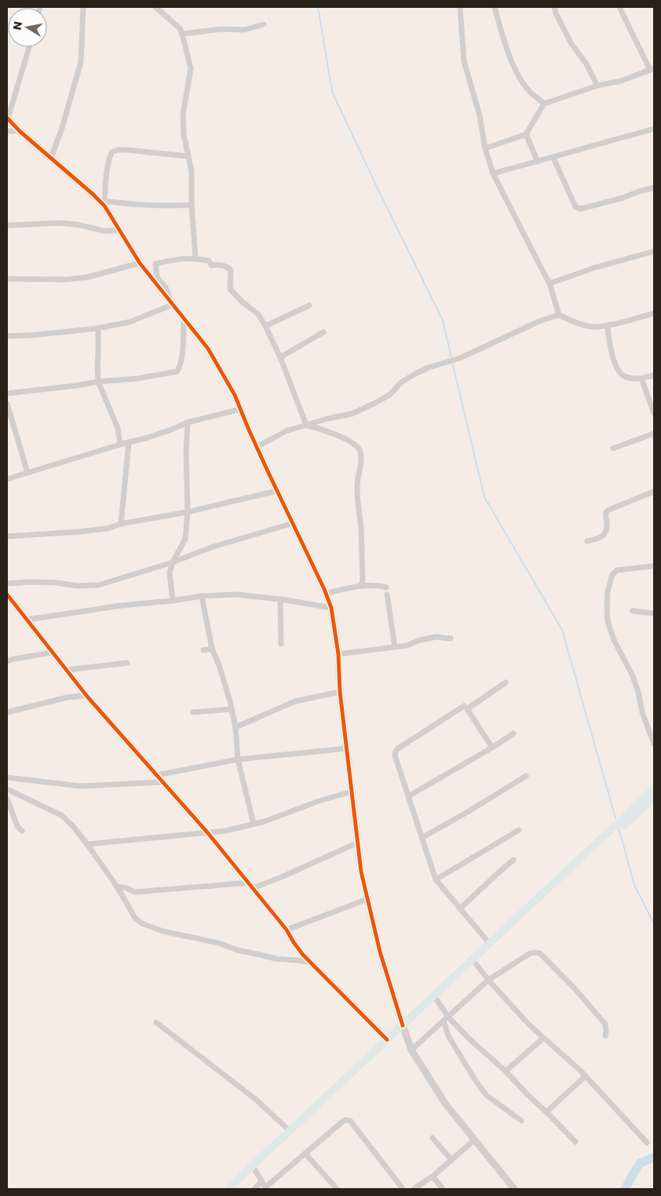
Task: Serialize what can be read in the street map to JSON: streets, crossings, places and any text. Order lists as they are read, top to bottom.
{
  "north": "left"
}
